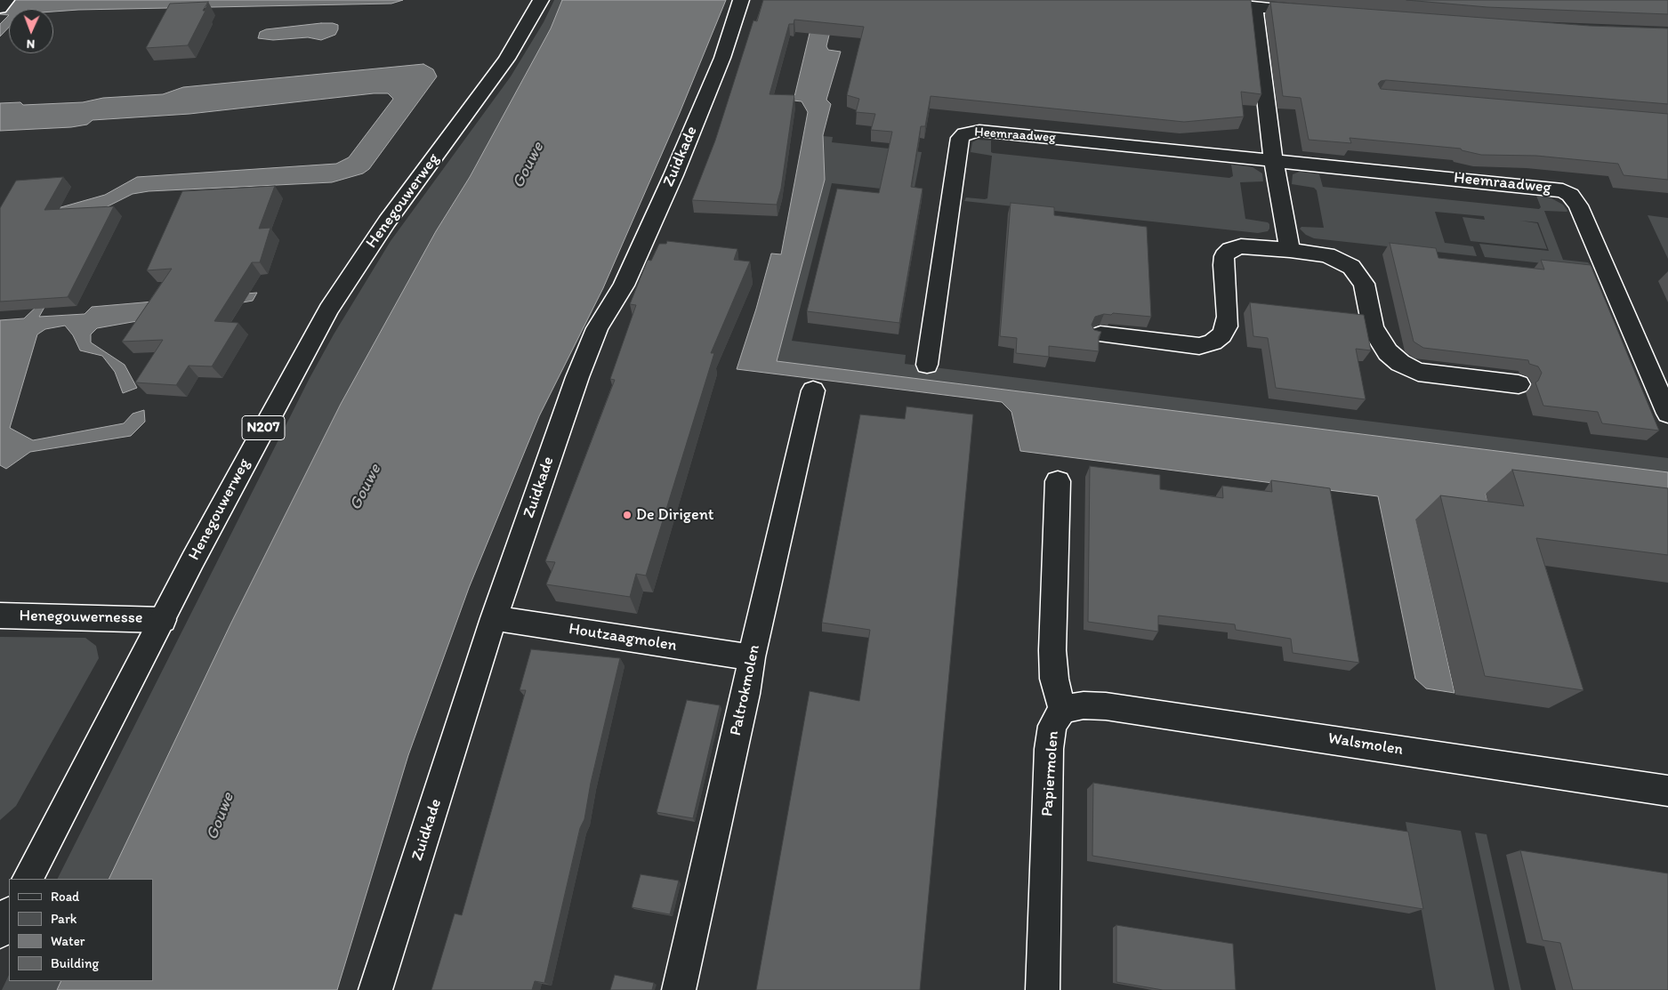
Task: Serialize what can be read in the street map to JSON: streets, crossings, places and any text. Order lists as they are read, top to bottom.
{
  "streets": {
    "street": [
      "Heemraadweg",
      "Zuidkade",
      "Henegouwerweg",
      "N207",
      "Henegouwernesse",
      "Houtzaagmolen",
      "Paltrokmolen",
      "Walsmolen",
      "Papiermolen"
    ]
  },
  "crossings": [
    ["Zuidkade", "Houtzaagmolen"],
    ["Henegouwerweg", "Henegouwernesse"],
    ["Houtzaagmolen", "Paltrokmolen"],
    ["Walsmolen", "Papiermolen"]
  ],
  "water": ["Gouwe"],
  "places": ["De Dirigent"],
  "legend": [
    "Road",
    "Park",
    "Water",
    "Building"
  ],
  "north": "bottom"
}
